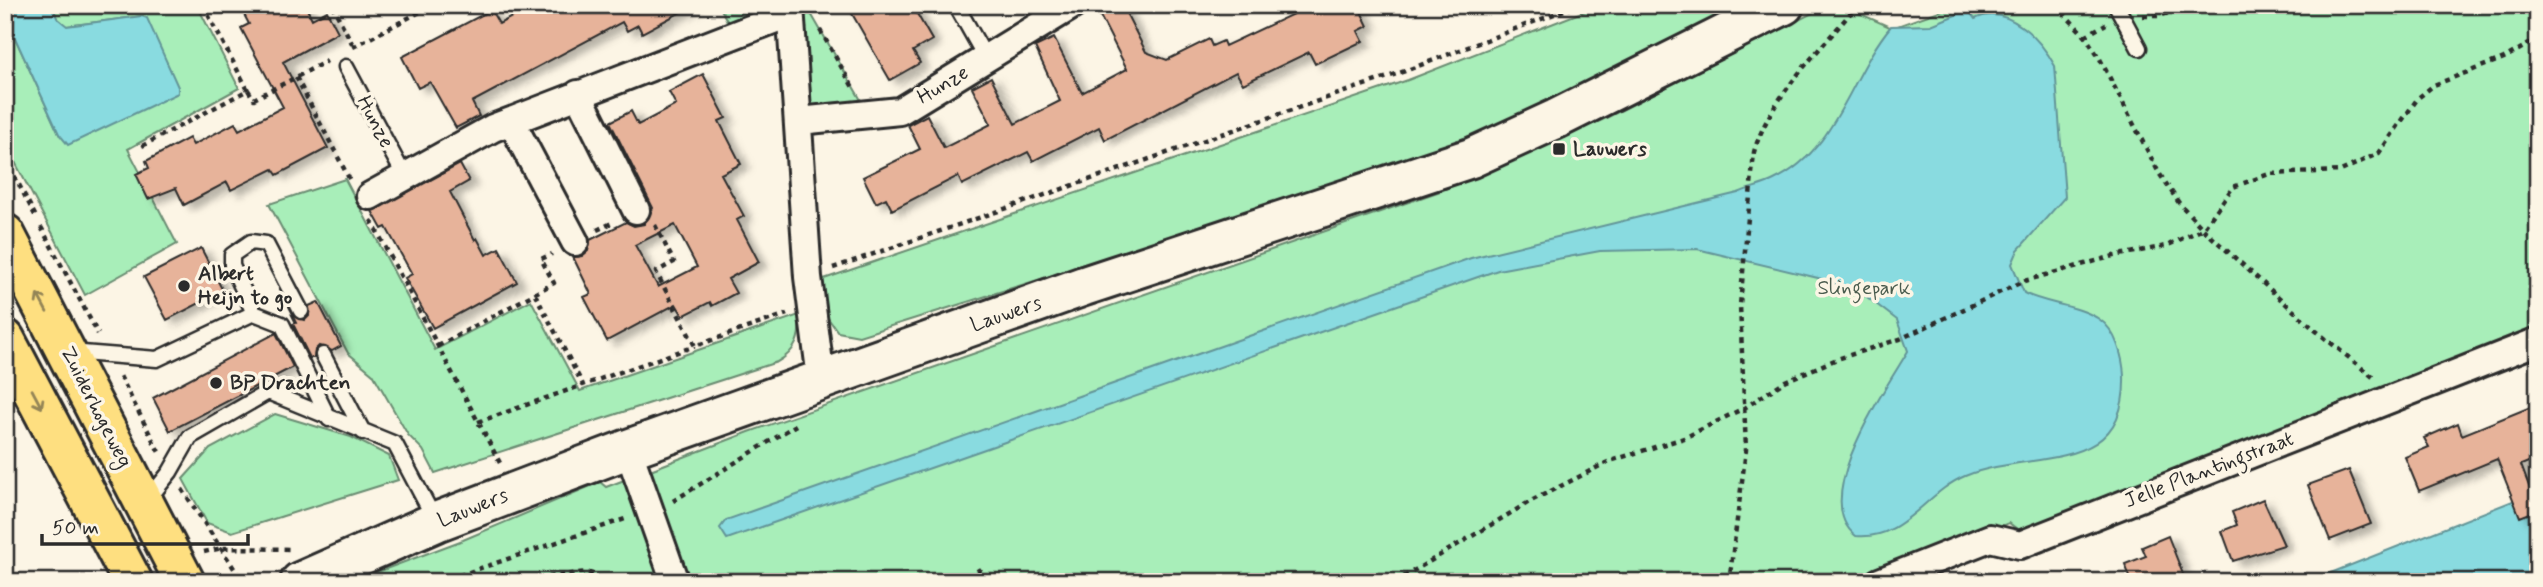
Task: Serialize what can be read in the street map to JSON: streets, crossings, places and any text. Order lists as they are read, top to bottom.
{
  "streets": {
    "main road": ["Zuiderhogeweg"],
    "street": ["Hunze", "Lauwers", "Jelle Plantingstraat"]
  },
  "parks": ["Slingepark"],
  "places": {
    "transit": ["Lauwers"],
    "other": ["Albert Heijn to go", "BP Drachten"]
  },
  "scale_bar": "50 m"
}
